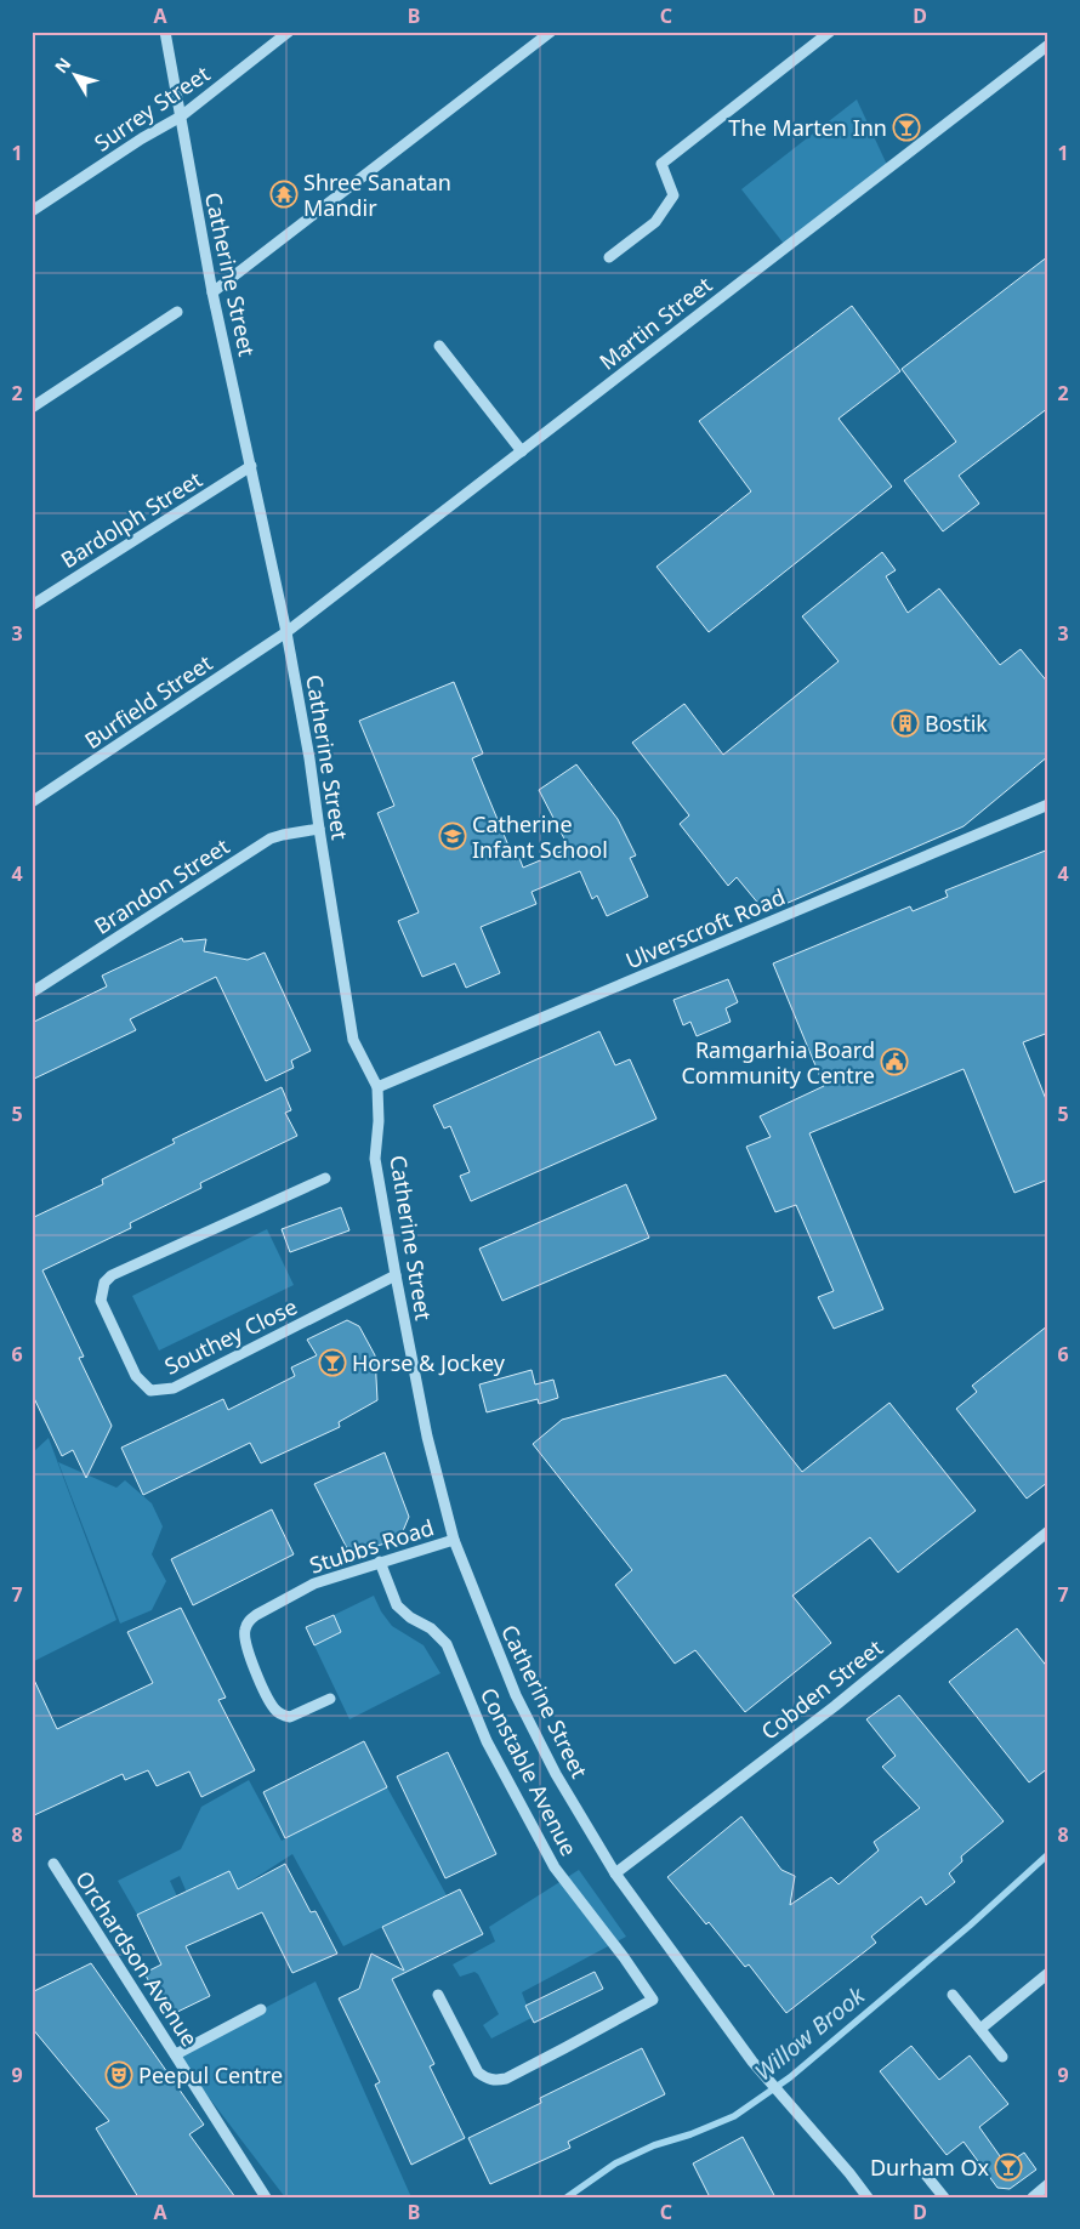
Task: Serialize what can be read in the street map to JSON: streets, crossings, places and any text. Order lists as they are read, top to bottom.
{
  "streets": {
    "street": [
      "Surrey Street",
      "Catherine Street",
      "Martin Street",
      "Bardolph Street",
      "Burfield Street",
      "Brandon Street",
      "Ulverscroft Road",
      "Southey Close",
      "Stubbs Road",
      "Cobden Street",
      "Constable Avenue",
      "Orchardson Avenue"
    ]
  },
  "crossings": [
    ["Surrey Street", "Catherine Street"],
    ["Catherine Street", "Martin Street"],
    ["Catherine Street", "Bardolph Street"],
    ["Catherine Street", "Burfield Street"],
    ["Catherine Street", "Brandon Street"],
    ["Catherine Street", "Ulverscroft Road"],
    ["Catherine Street", "Southey Close"],
    ["Catherine Street", "Stubbs Road"],
    ["Catherine Street", "Cobden Street"],
    ["Martin Street", "Burfield Street"],
    ["Stubbs Road", "Constable Avenue"]
  ],
  "water": ["Willow Brook"],
  "places": {
    "bar": ["The Marten Inn", "Horse & Jockey", "Durham Ox"],
    "temple": ["Shree Sanatan Mandir"],
    "building": ["Bostik"],
    "school or university": ["Catherine Infant School"],
    "public building": ["Ramgarhia Board Community Centre"],
    "theatre": ["Peepul Centre"]
  },
  "north": "top left",
  "grid": {
    "columns": [
      "A",
      "B",
      "C",
      "D"
    ],
    "rows": [
      "1",
      "2",
      "3",
      "4",
      "5",
      "6",
      "7",
      "8",
      "9"
    ]
  }
}
